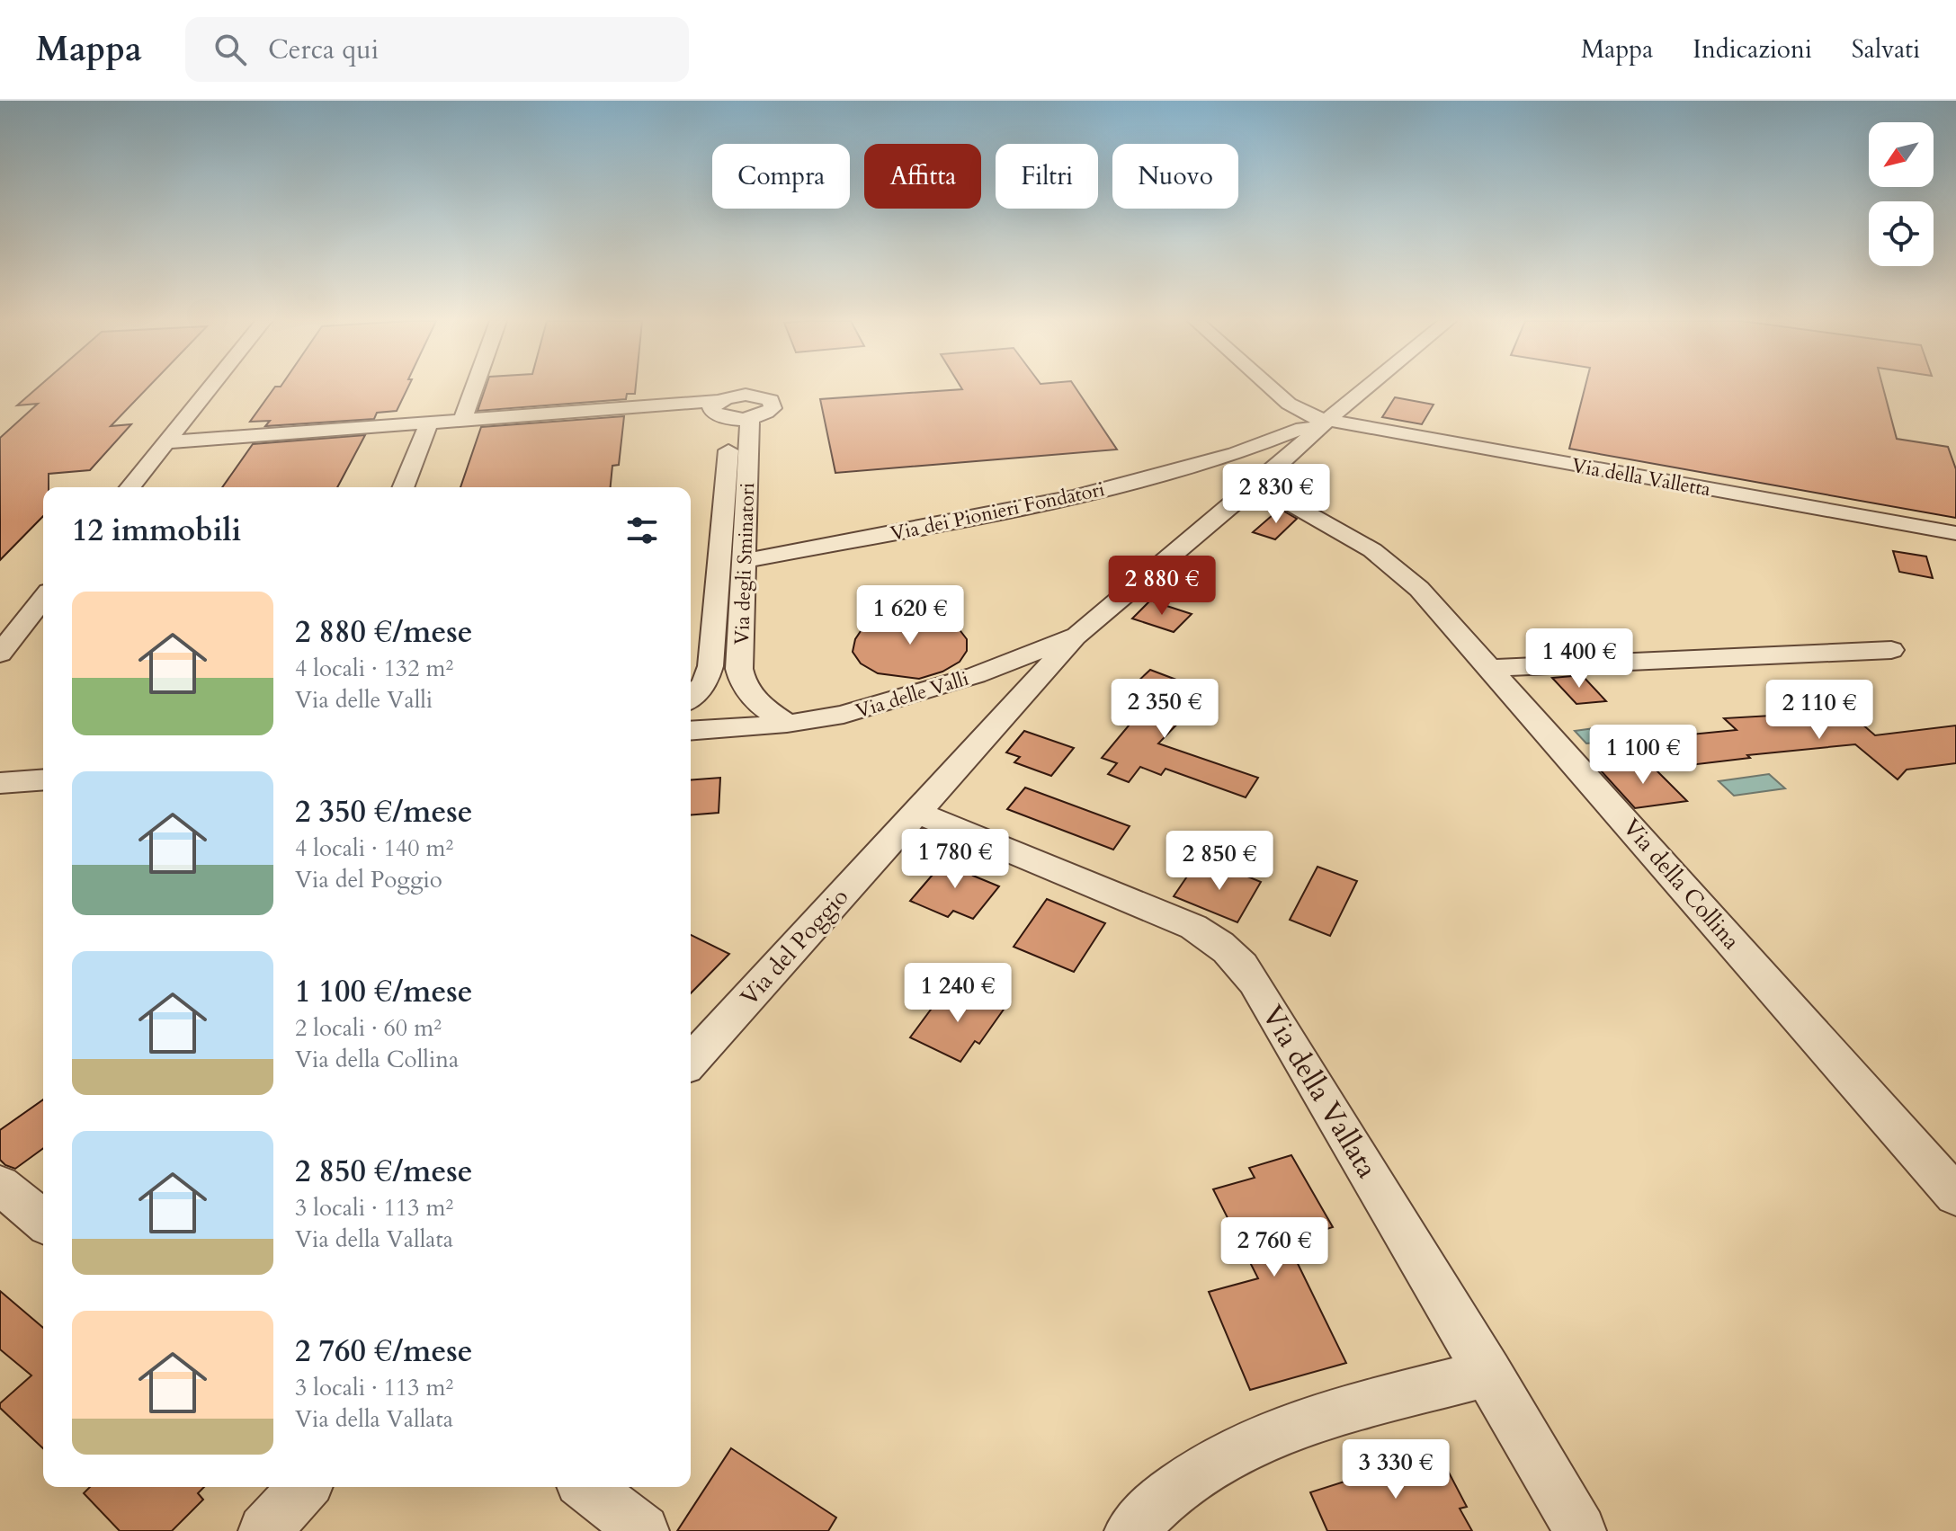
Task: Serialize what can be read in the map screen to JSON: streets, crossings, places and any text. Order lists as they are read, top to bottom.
{
  "streets": {
    "street": [
      "Via della Valletta",
      "Via dei Pionieri Fondatori",
      "Via degli Sminatori",
      "Via delle Valli",
      "Via della Collina",
      "Via del Poggio",
      "Via della Vallata"
    ]
  },
  "crossings": [
    ["Via della Valletta", "Via dei Pionieri Fondatori"],
    ["Via della Valletta", "Via delle Valli"],
    ["Via dei Pionieri Fondatori", "Via degli Sminatori"],
    ["Via dei Pionieri Fondatori", "Via delle Valli"],
    ["Via degli Sminatori", "Via delle Valli"],
    ["Via delle Valli", "Via della Collina"],
    ["Via delle Valli", "Via del Poggio"],
    ["Via del Poggio", "Via della Vallata"]
  ],
  "north": "bottom left",
  "page": {
    "header": "Mappa",
    "search": "Cerca qui",
    "nav": ["Mappa", "Indicazioni", "Salvati"],
    "chip": [
      "Compra",
      "Affitta",
      "Filtri",
      "Nuovo"
    ],
    "price": [
      "2 830 €",
      "2 880 €",
      "1 620 €",
      "1 400 €",
      "2 350 €",
      "2 110 €",
      "1 100 €",
      "1 780 €",
      "2 850 €",
      "1 240 €",
      "2 760 €",
      "3 330 €"
    ],
    "heading": "12 immobili",
    "list": [
      {
        "name": "2 880 €/mese",
        "note": "4 locali · 132 m² · Via delle Valli"
      },
      {
        "name": "2 350 €/mese",
        "note": "4 locali · 140 m² · Via del Poggio"
      },
      {
        "name": "1 100 €/mese",
        "note": "2 locali · 60 m² · Via della Collina"
      },
      {
        "name": "2 850 €/mese",
        "note": "3 locali · 113 m² · Via della Vallata"
      },
      {
        "name": "2 760 €/mese",
        "note": "3 locali · 113 m² · Via della Vallata"
      }
    ]
  }
}
